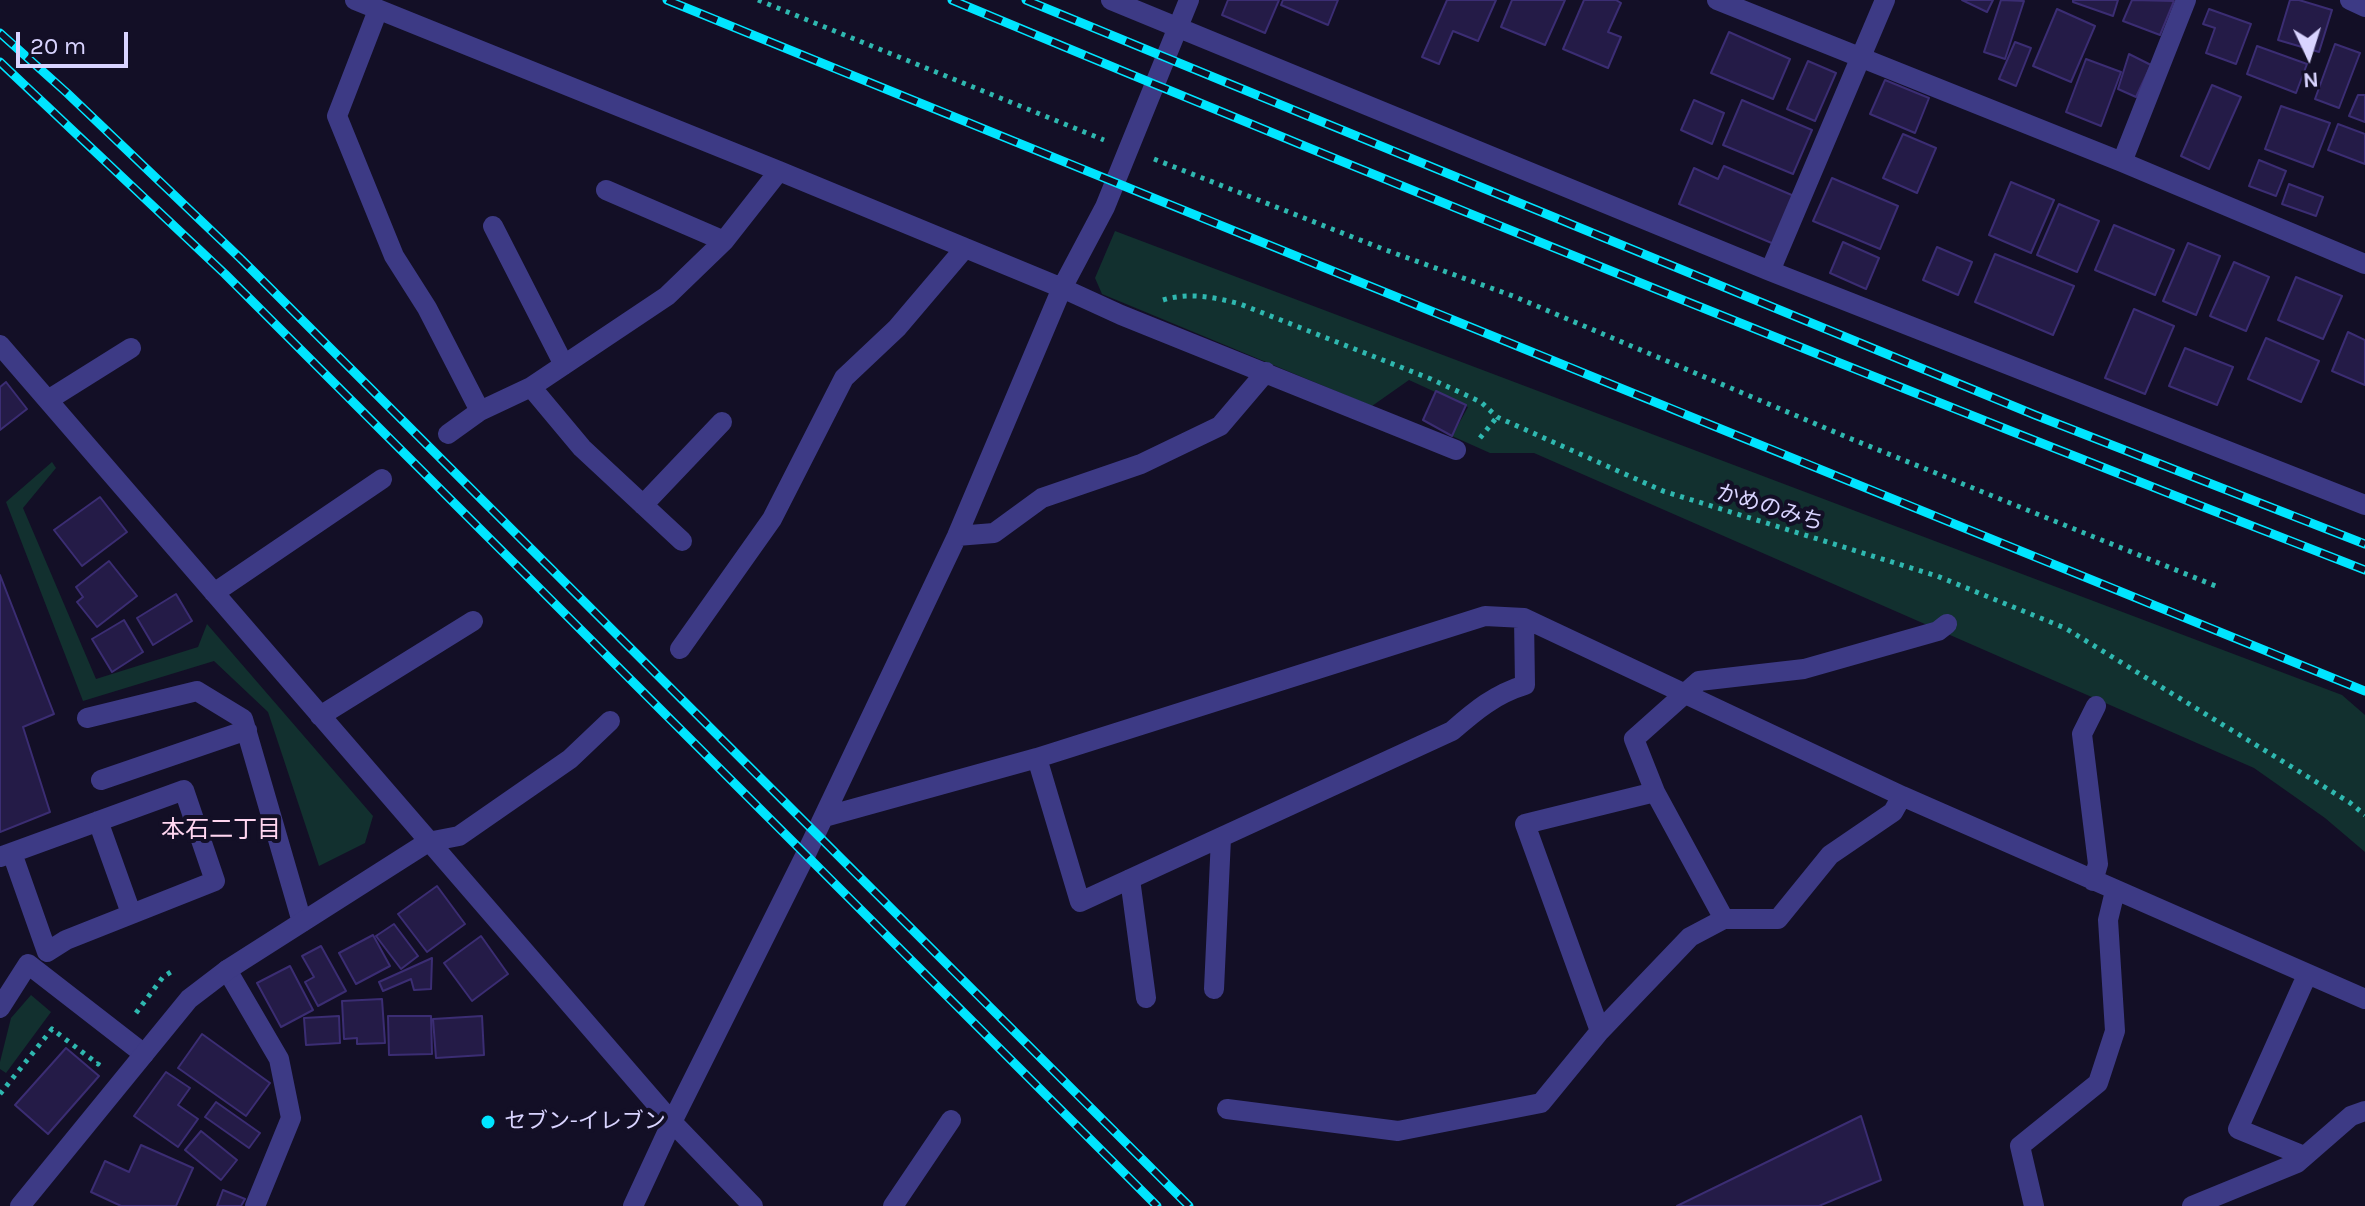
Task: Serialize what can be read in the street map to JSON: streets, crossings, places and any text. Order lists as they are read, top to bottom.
{
  "streets": {
    "path": ["かめのみち"]
  },
  "districts": ["本石二丁目"],
  "places": ["セブン-イレブン"],
  "scale_bar": "20 m",
  "north": "bottom"
}
